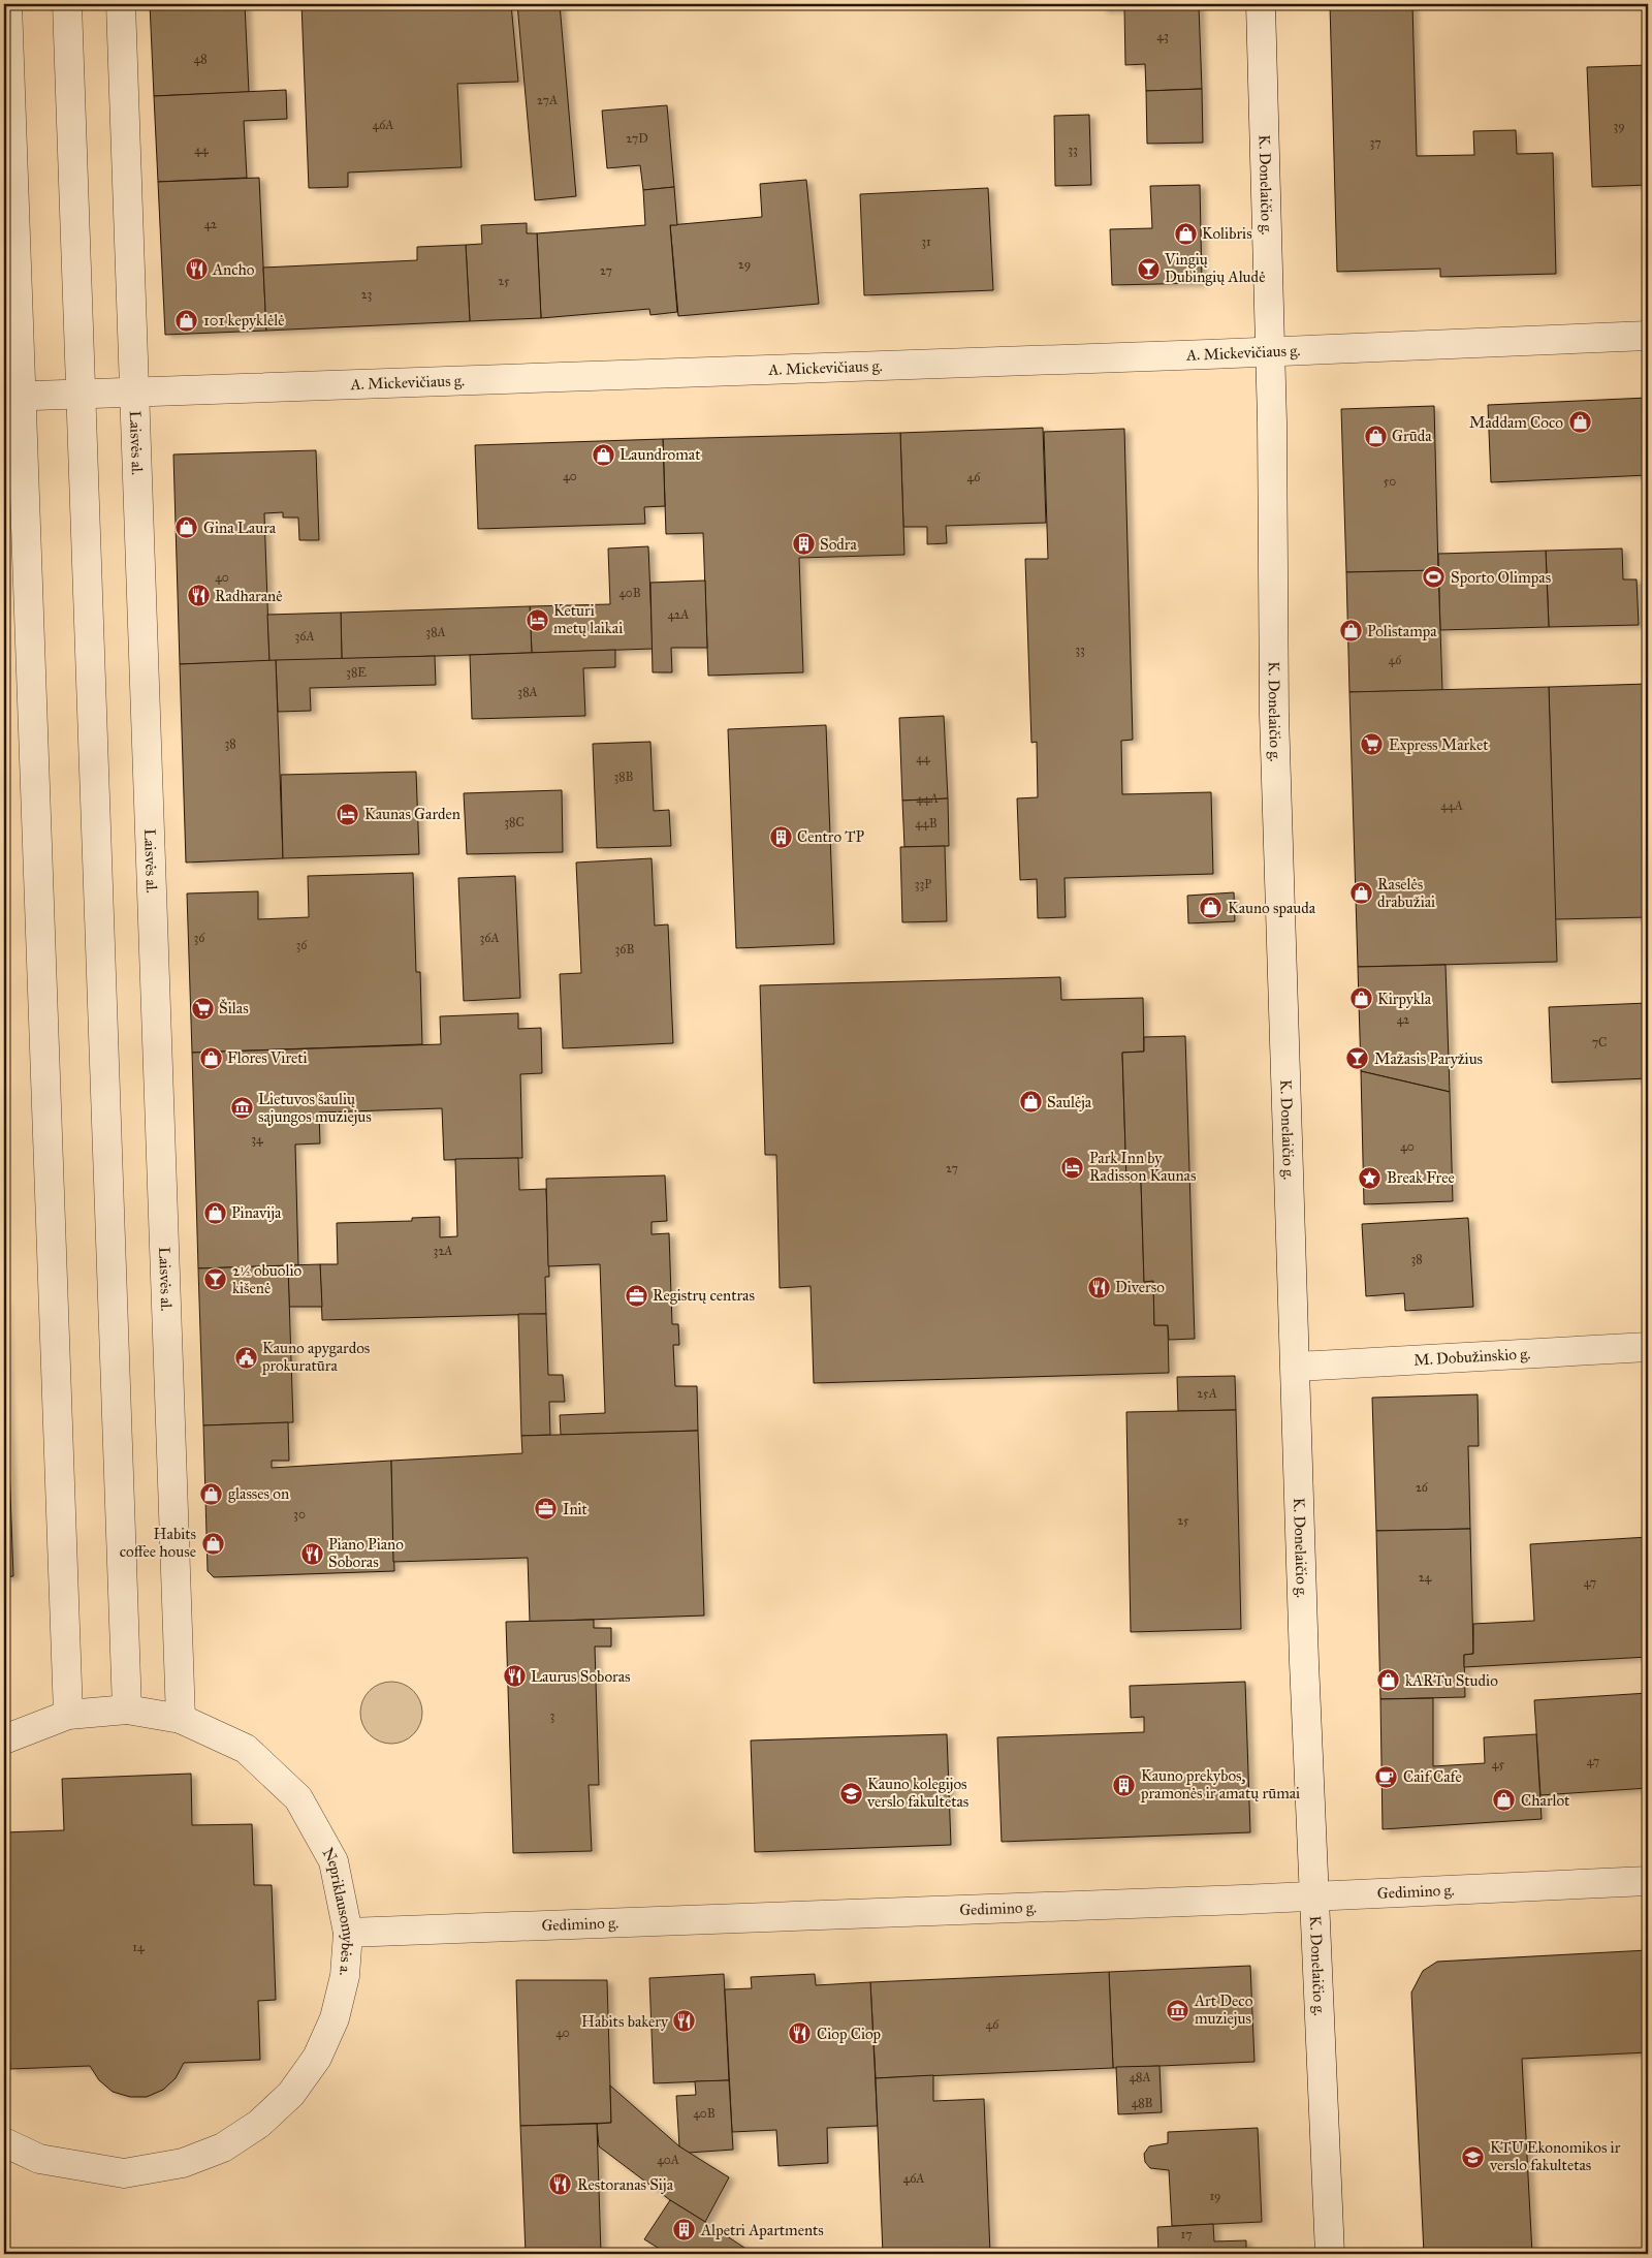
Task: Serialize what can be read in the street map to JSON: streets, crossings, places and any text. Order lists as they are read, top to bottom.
{
  "streets": {
    "street": [
      "K. Donelaičio g.",
      "A. Mickevičiaus g.",
      "Laisvės al.",
      "M. Dobužinskio g.",
      "Gedimino g.",
      "Nepriklausomybės a."
    ]
  },
  "crossings": [
    ["K. Donelaičio g.", "A. Mickevičiaus g."],
    ["K. Donelaičio g.", "M. Dobužinskio g."],
    ["K. Donelaičio g.", "Gedimino g."],
    ["A. Mickevičiaus g.", "Laisvės al."],
    ["Laisvės al.", "Nepriklausomybės a."],
    ["Gedimino g.", "Nepriklausomybės a."]
  ],
  "places": {
    "shop": [
      "Kolibris",
      "101 kepyklėlė",
      "Maddam Coco",
      "Grūda",
      "Laundromat",
      "Gina Laura",
      "Polistampa",
      "Raselės drabužiai",
      "Kauno spauda",
      "Kirpykla",
      "Flores Vireti",
      "Saulėja",
      "Pinavija",
      "glasses on",
      "Habits coffee house",
      "kARTu Studio",
      "Charlot"
    ],
    "bar": ["Vingių Dubingių Aludė", "Mažasis Paryžius", "2½ obuolio kišenė"],
    "restaurant": [
      "Ancho",
      "Radharanė",
      "Diverso",
      "Piano Piano Soboras",
      "Laurus Soboras",
      "Habits bakery",
      "Ciop Ciop",
      "Restoranas Sija"
    ],
    "building": [
      "Sodra",
      "Centro TP",
      "Kauno prekybos, pramonės ir amatų rūmai",
      "Alpetri Apartments"
    ],
    "sports": ["Sporto Olimpas"],
    "hotel": ["Keturi metų laikai", "Kaunas Garden", "Park Inn by Radisson Kaunas"],
    "supermarket": ["Express Market", "Šilas"],
    "museum": ["Lietuvos šaulių sąjungos muziejus", "Art Deco muziejus"],
    "place": ["Break Free"],
    "office": ["Registrų centras", "Init"],
    "public building": ["Kauno apygardos prokuratūra"],
    "cafe": ["Caif Cafe"],
    "school or university": ["Kauno kolegijos verslo fakultetas", "KTU Ekonomikos ir verslo fakultetas"]
  },
  "house_numbers": [
    "43",
    "48",
    "27A",
    "46A",
    "39",
    "27D",
    "37",
    "44",
    "33",
    "42",
    "31",
    "29",
    "27",
    "25",
    "23",
    "40",
    "46",
    "50",
    "40",
    "40B",
    "42A",
    "38A",
    "36A",
    "33",
    "46",
    "38E",
    "38A",
    "38",
    "44",
    "38B",
    "44A",
    "44A",
    "38C",
    "44B",
    "33P",
    "36",
    "36A",
    "36",
    "36B",
    "42",
    "7C",
    "34",
    "40",
    "27",
    "32A",
    "38",
    "25A",
    "26",
    "30",
    "25",
    "24",
    "47",
    "3",
    "47",
    "45",
    "14",
    "46",
    "40",
    "48A",
    "48B",
    "40B",
    "40A",
    "46A",
    "19",
    "17"
  ]
}
